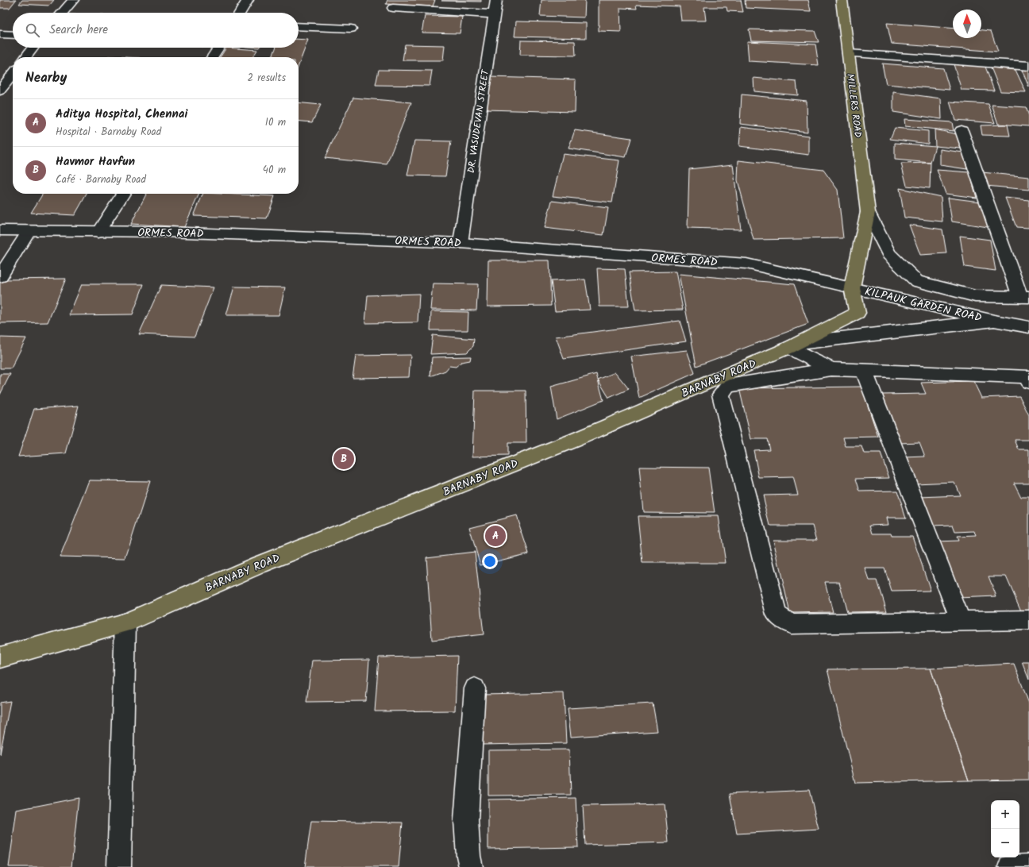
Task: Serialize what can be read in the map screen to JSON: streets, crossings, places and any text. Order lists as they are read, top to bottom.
{
  "streets": {
    "main road": ["MILLERS ROAD", "BARNABY ROAD"],
    "street": ["DR. VASUDEVAN STREET", "ORMES ROAD", "KILPAUK GARDEN ROAD"]
  },
  "crossings": [
    ["MILLERS ROAD", "BARNABY ROAD"],
    ["DR. VASUDEVAN STREET", "ORMES ROAD"],
    ["ORMES ROAD", "KILPAUK GARDEN ROAD"],
    ["ORMES ROAD", "BARNABY ROAD"],
    ["KILPAUK GARDEN ROAD", "BARNABY ROAD"]
  ],
  "north": "top",
  "page": {
    "search": "Search here",
    "heading": ["Nearby", "2 results"],
    "list": [
      {
        "mark": "A",
        "name": "Aditya Hospital, Chennai",
        "note": "Hospital · Barnaby Road",
        "value": "10 m"
      },
      {
        "mark": "B",
        "name": "Havmor Havfun",
        "note": "Café · Barnaby Road",
        "value": "40 m"
      }
    ],
    "pins": ["B", "A"],
    "map_buttons": ["+", "−"]
  }
}
